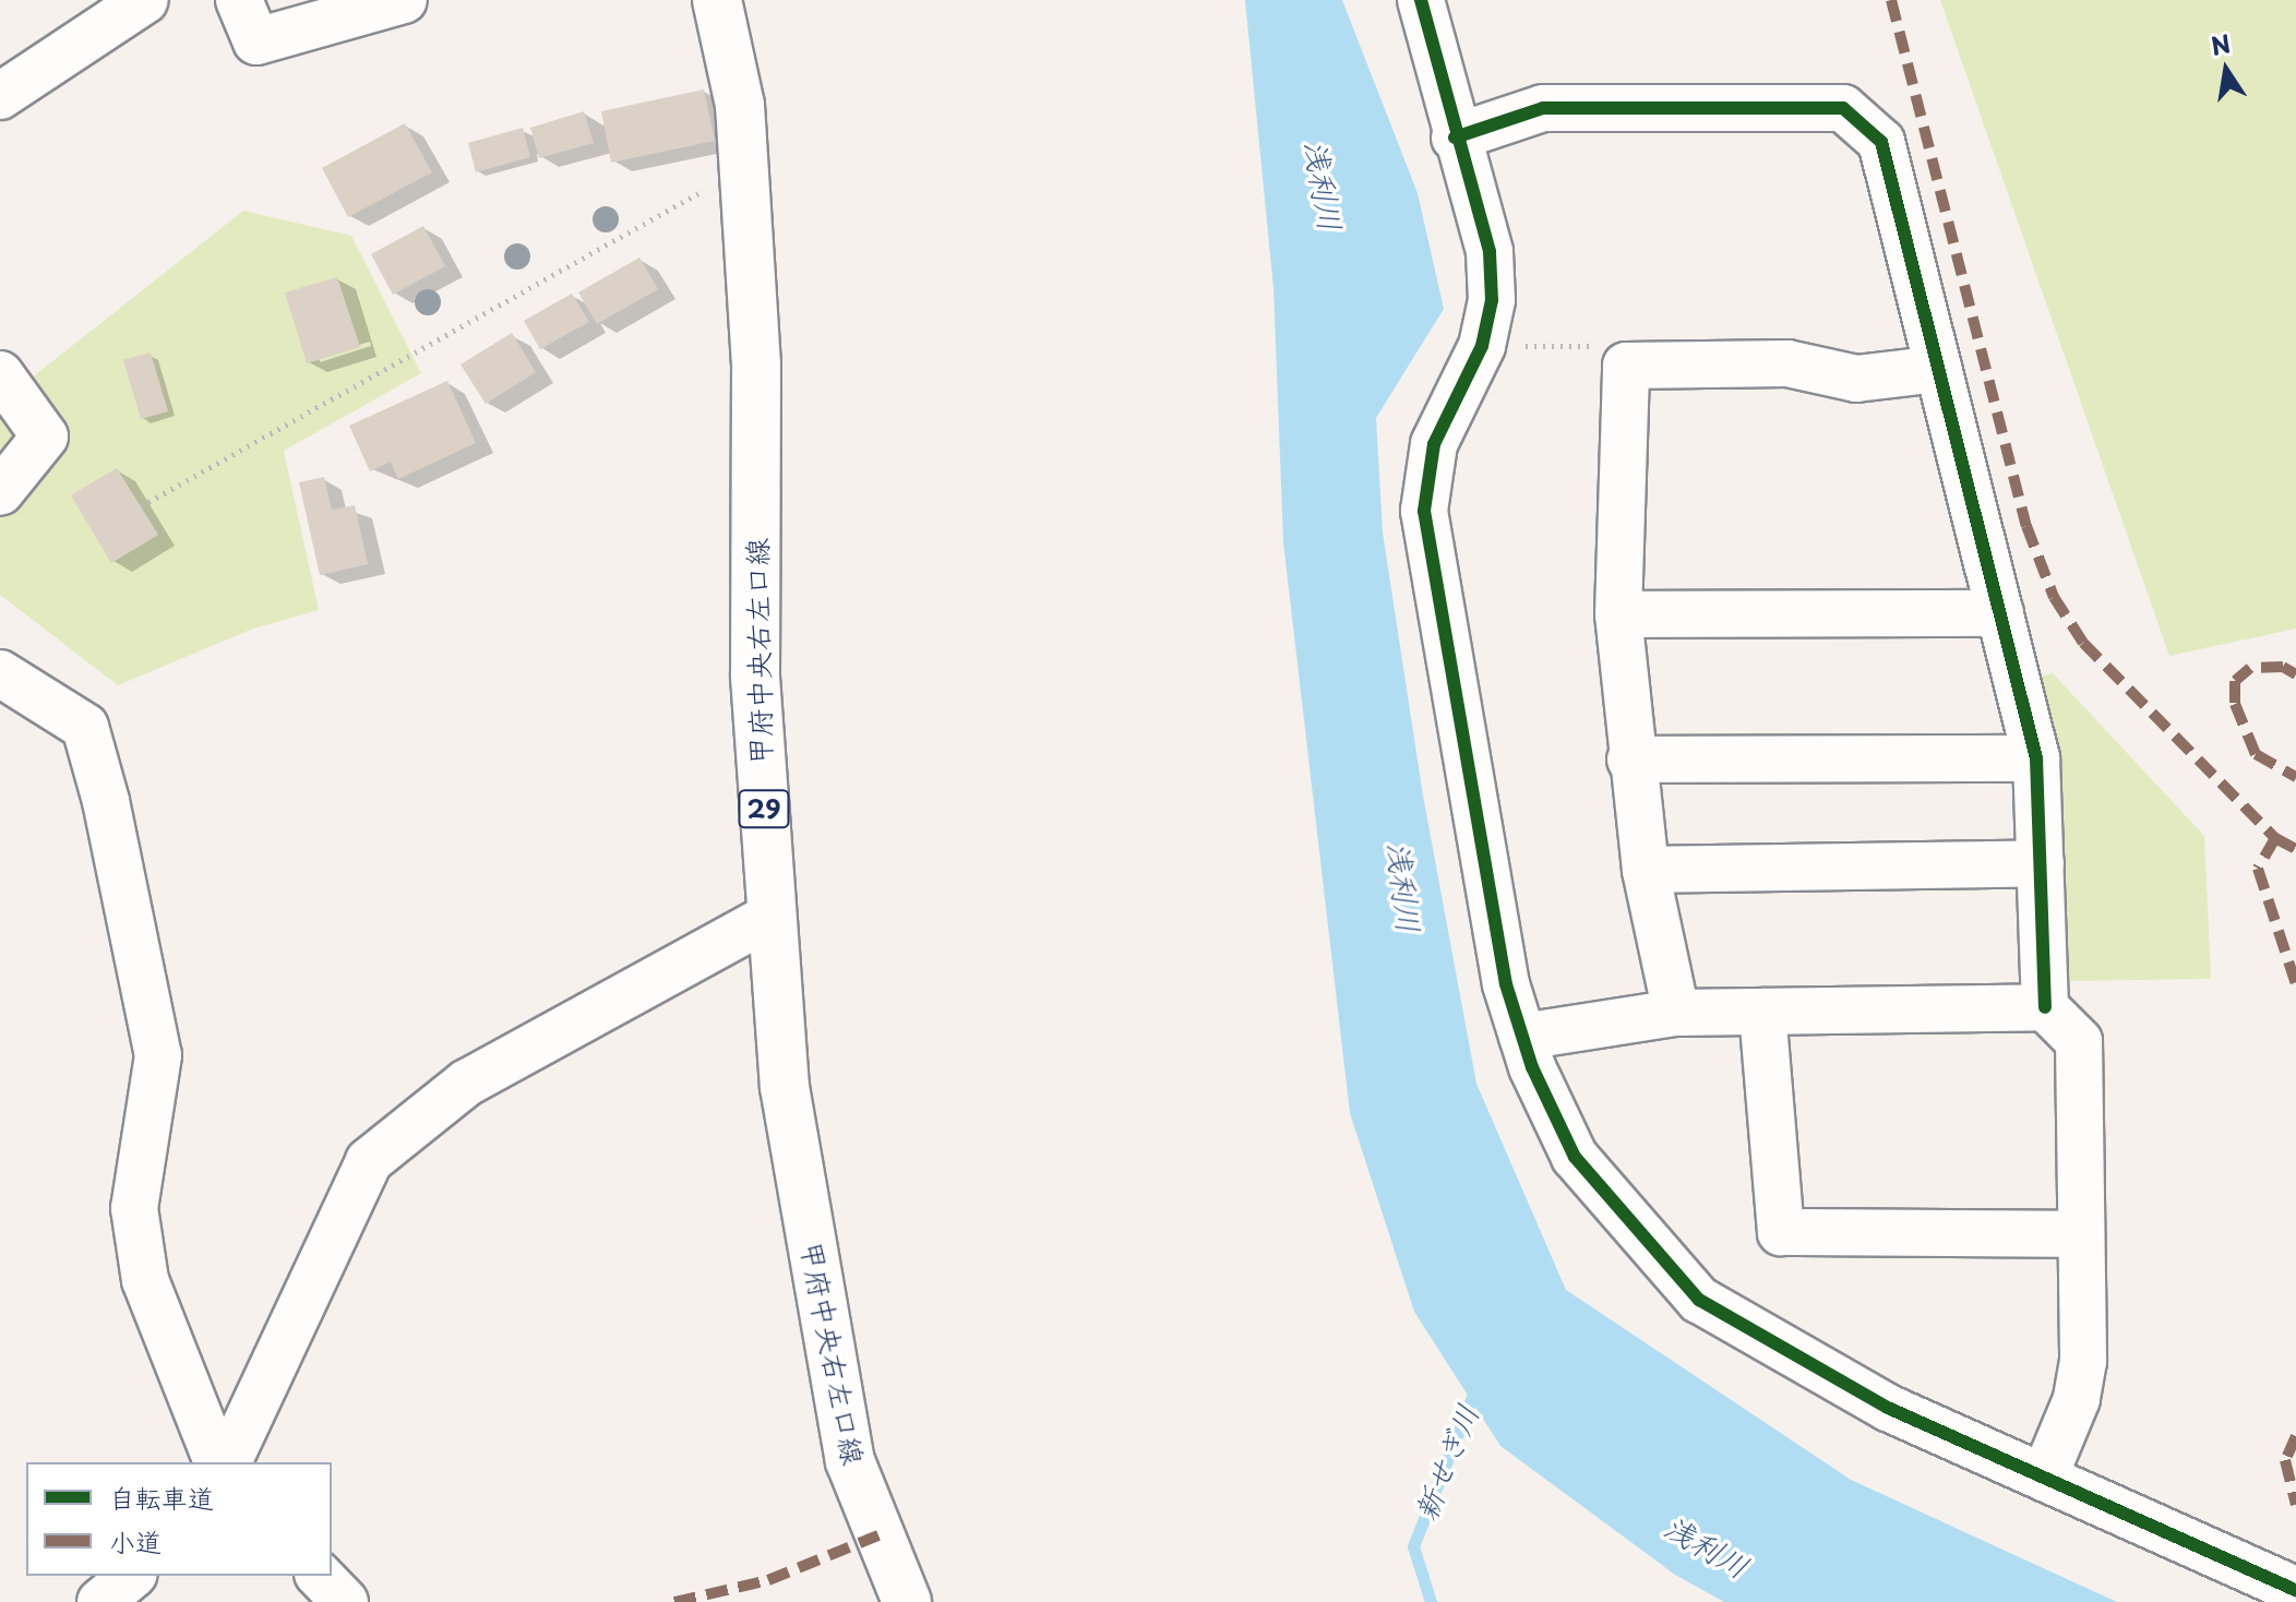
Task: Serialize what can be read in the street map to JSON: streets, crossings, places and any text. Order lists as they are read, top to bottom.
{
  "streets": {
    "main road": ["甲府中央右左口線", "29"]
  },
  "water": ["浅利川", "新せぎ川"],
  "legend": ["自転車道", "小道"],
  "north": "top"
}
